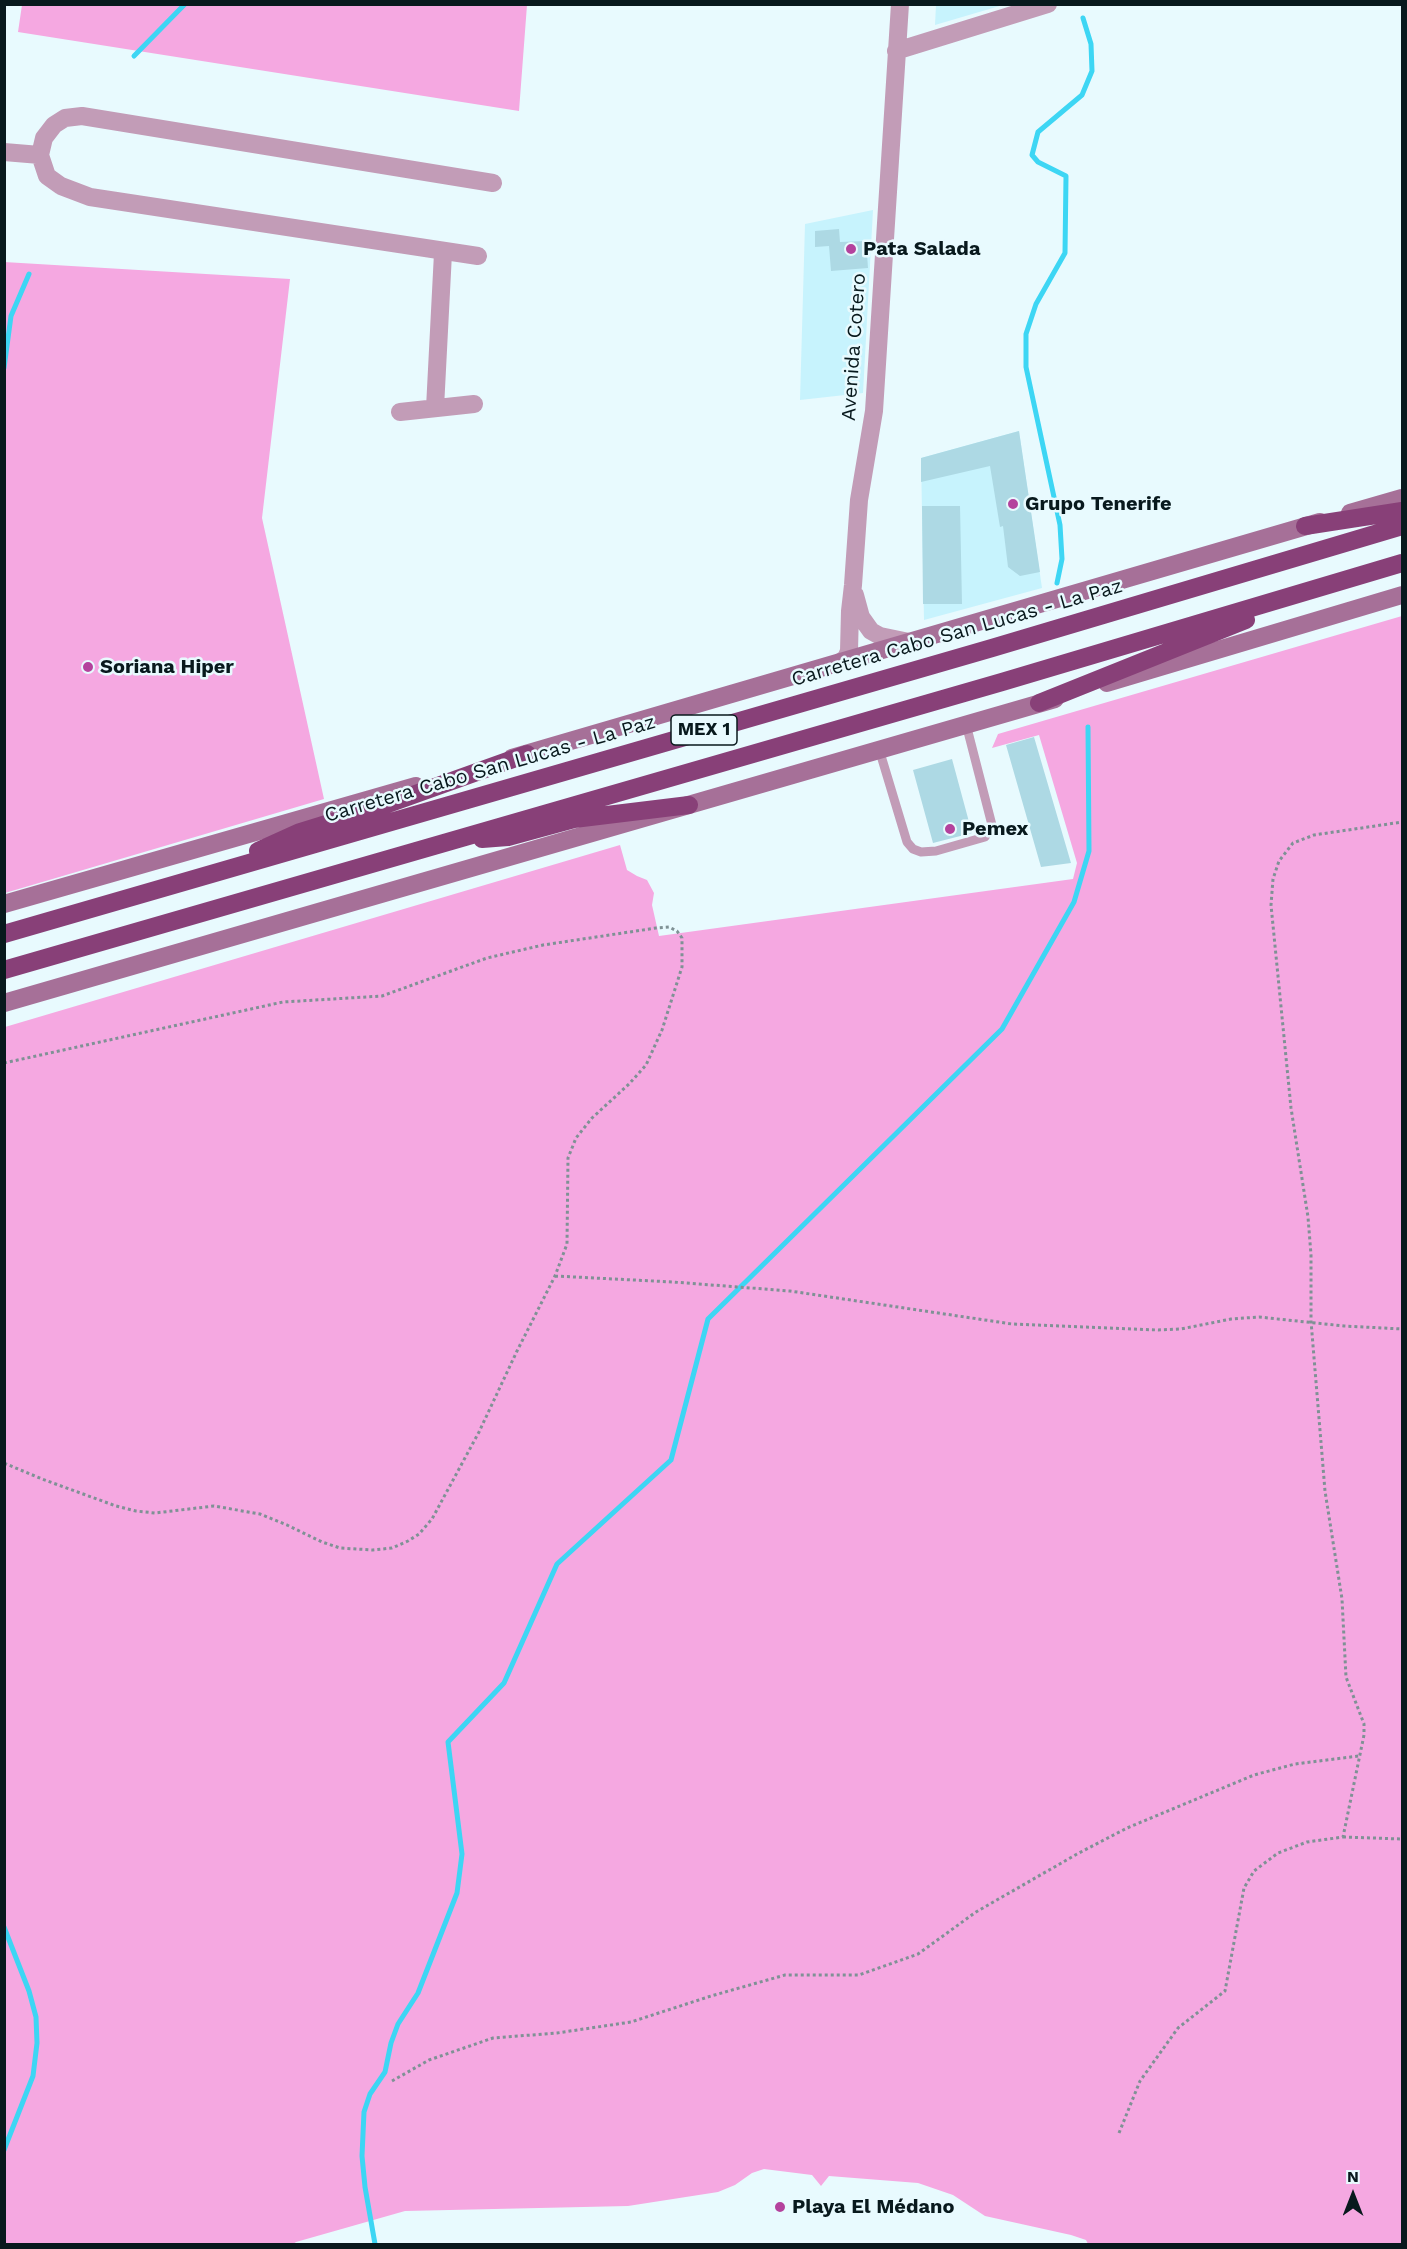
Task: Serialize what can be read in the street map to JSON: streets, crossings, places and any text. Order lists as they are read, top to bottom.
{
  "streets": {
    "highway": ["Carretera Cabo San Lucas - La Paz", "MEX 1"],
    "street": ["Avenida Cotero"]
  },
  "places": [
    "Pata Salada",
    "Grupo Tenerife",
    "Soriana Hiper",
    "Pemex",
    "Playa El Médano"
  ],
  "north": "top"
}
